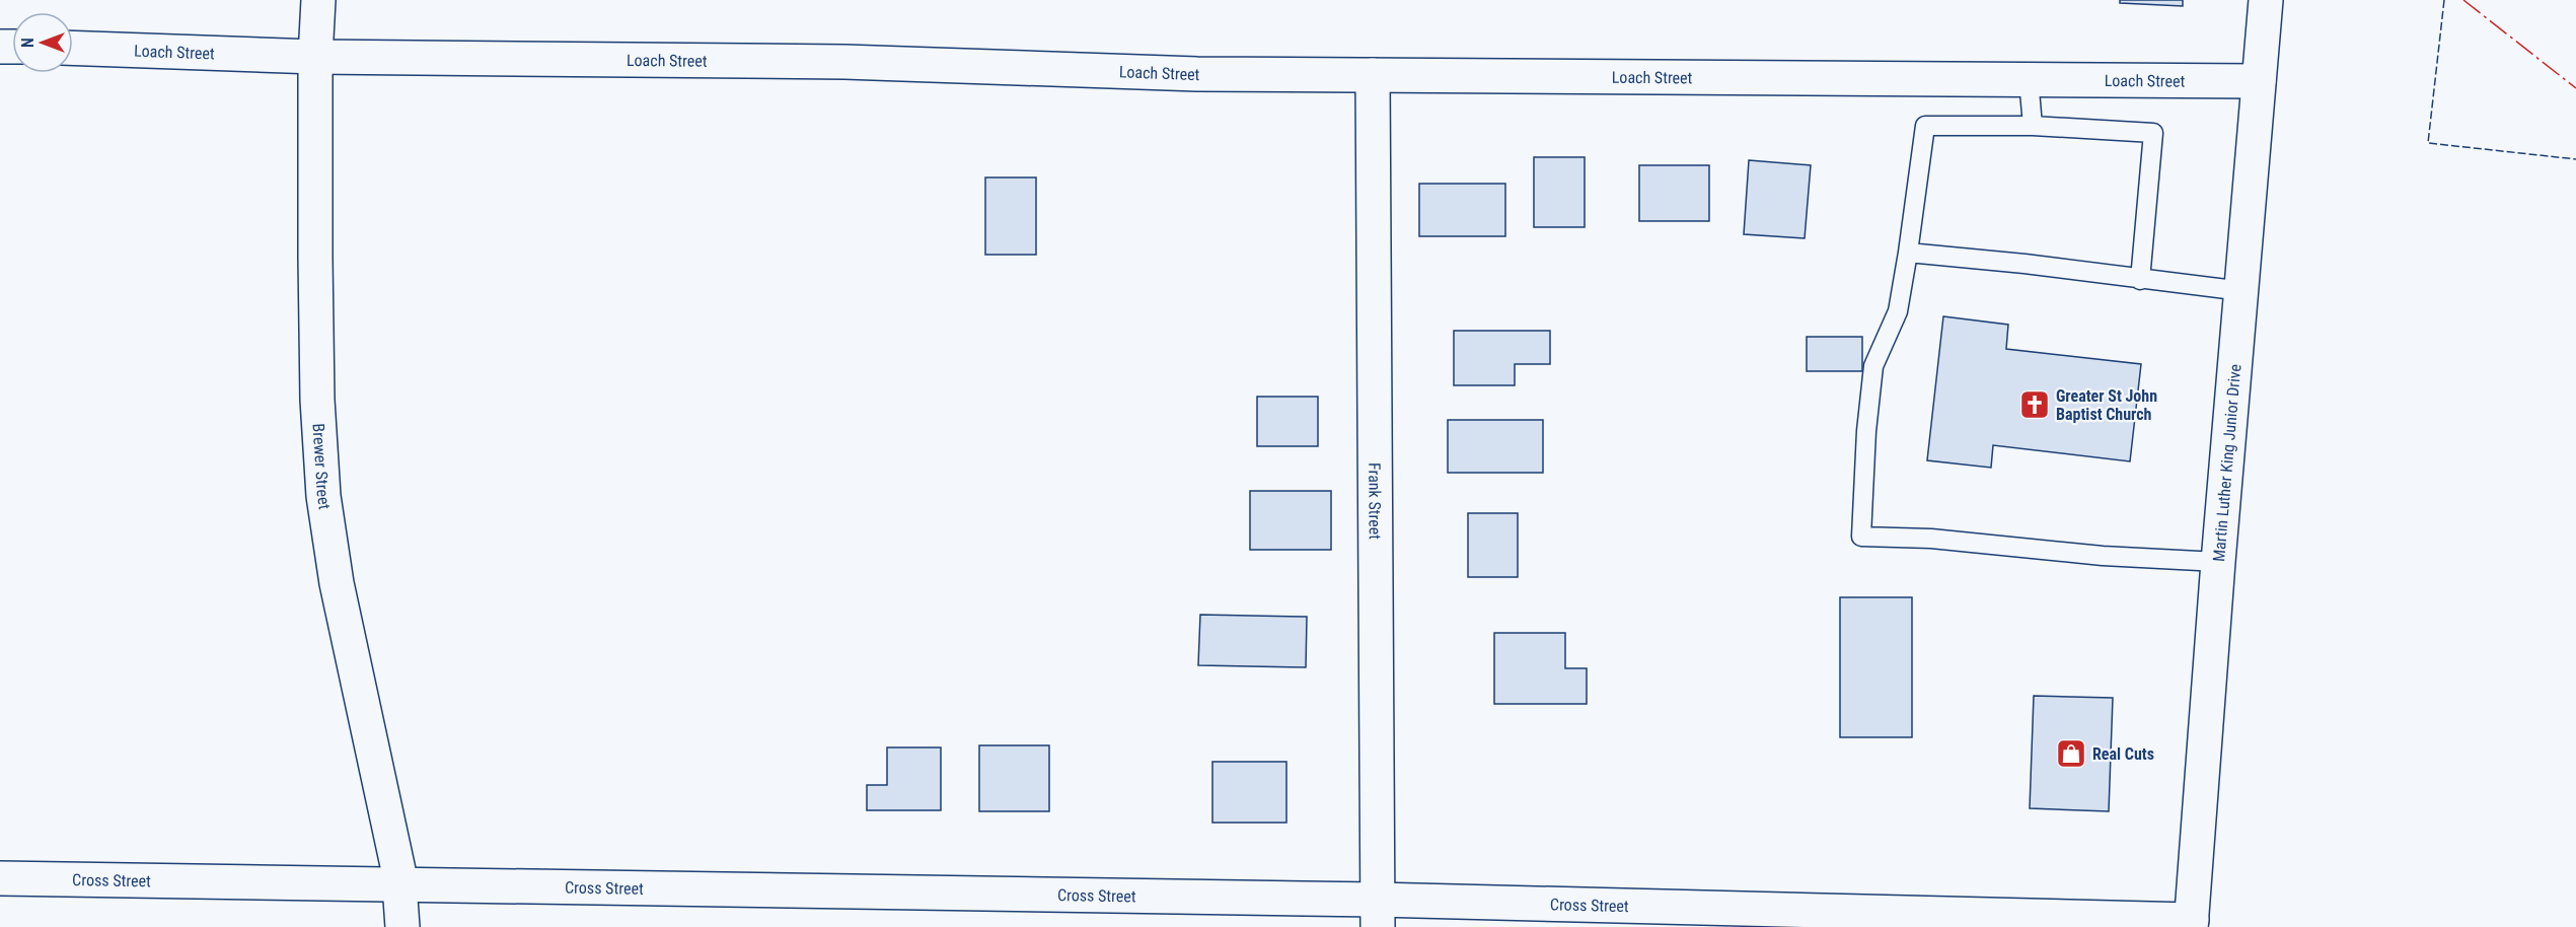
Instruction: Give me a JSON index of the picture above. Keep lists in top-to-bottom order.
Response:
{
  "streets": {
    "street": [
      "Loach Street",
      "Martin Luther King Junior Drive",
      "Brewer Street",
      "Frank Street",
      "Cross Street"
    ]
  },
  "crossings": [
    ["Loach Street", "Martin Luther King Junior Drive"],
    ["Loach Street", "Brewer Street"],
    ["Loach Street", "Frank Street"],
    ["Martin Luther King Junior Drive", "Cross Street"],
    ["Brewer Street", "Cross Street"],
    ["Frank Street", "Cross Street"]
  ],
  "places": {
    "church": ["Greater St John Baptist Church"],
    "shop": ["Real Cuts"]
  },
  "north": "left"
}
